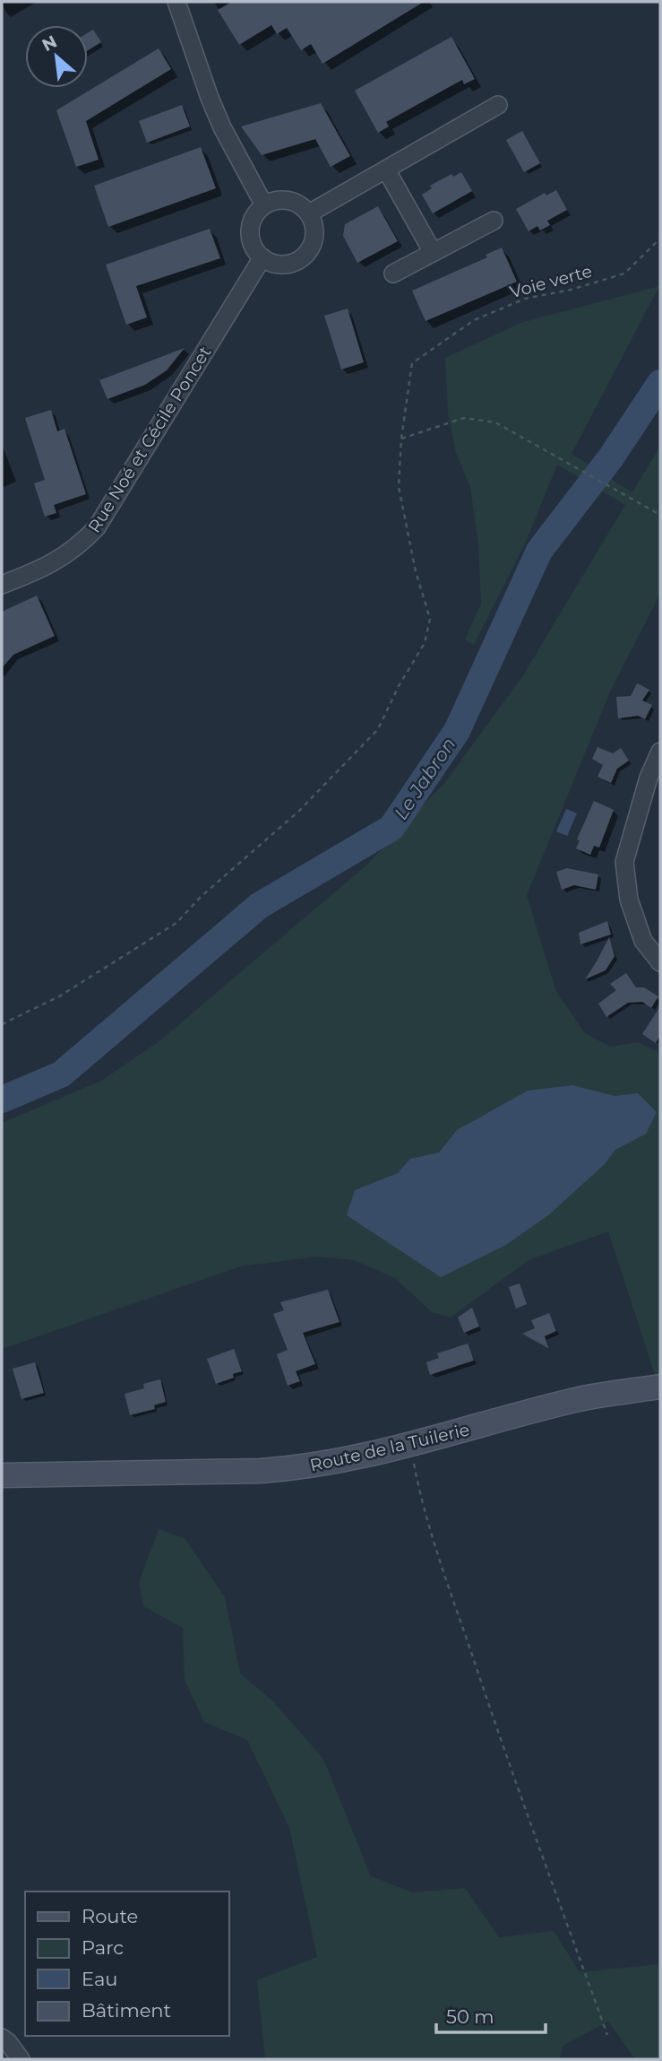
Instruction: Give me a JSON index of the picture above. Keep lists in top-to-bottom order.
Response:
{
  "streets": {
    "main road": ["Route de la Tuilerie"],
    "street": ["Rue Noé et Cécile Poncet"],
    "path": ["Voie verte"]
  },
  "water": ["Le Jabron"],
  "legend": [
    "Route",
    "Parc",
    "Eau",
    "Bâtiment"
  ],
  "scale_bar": "50 m",
  "north": "top left"
}
